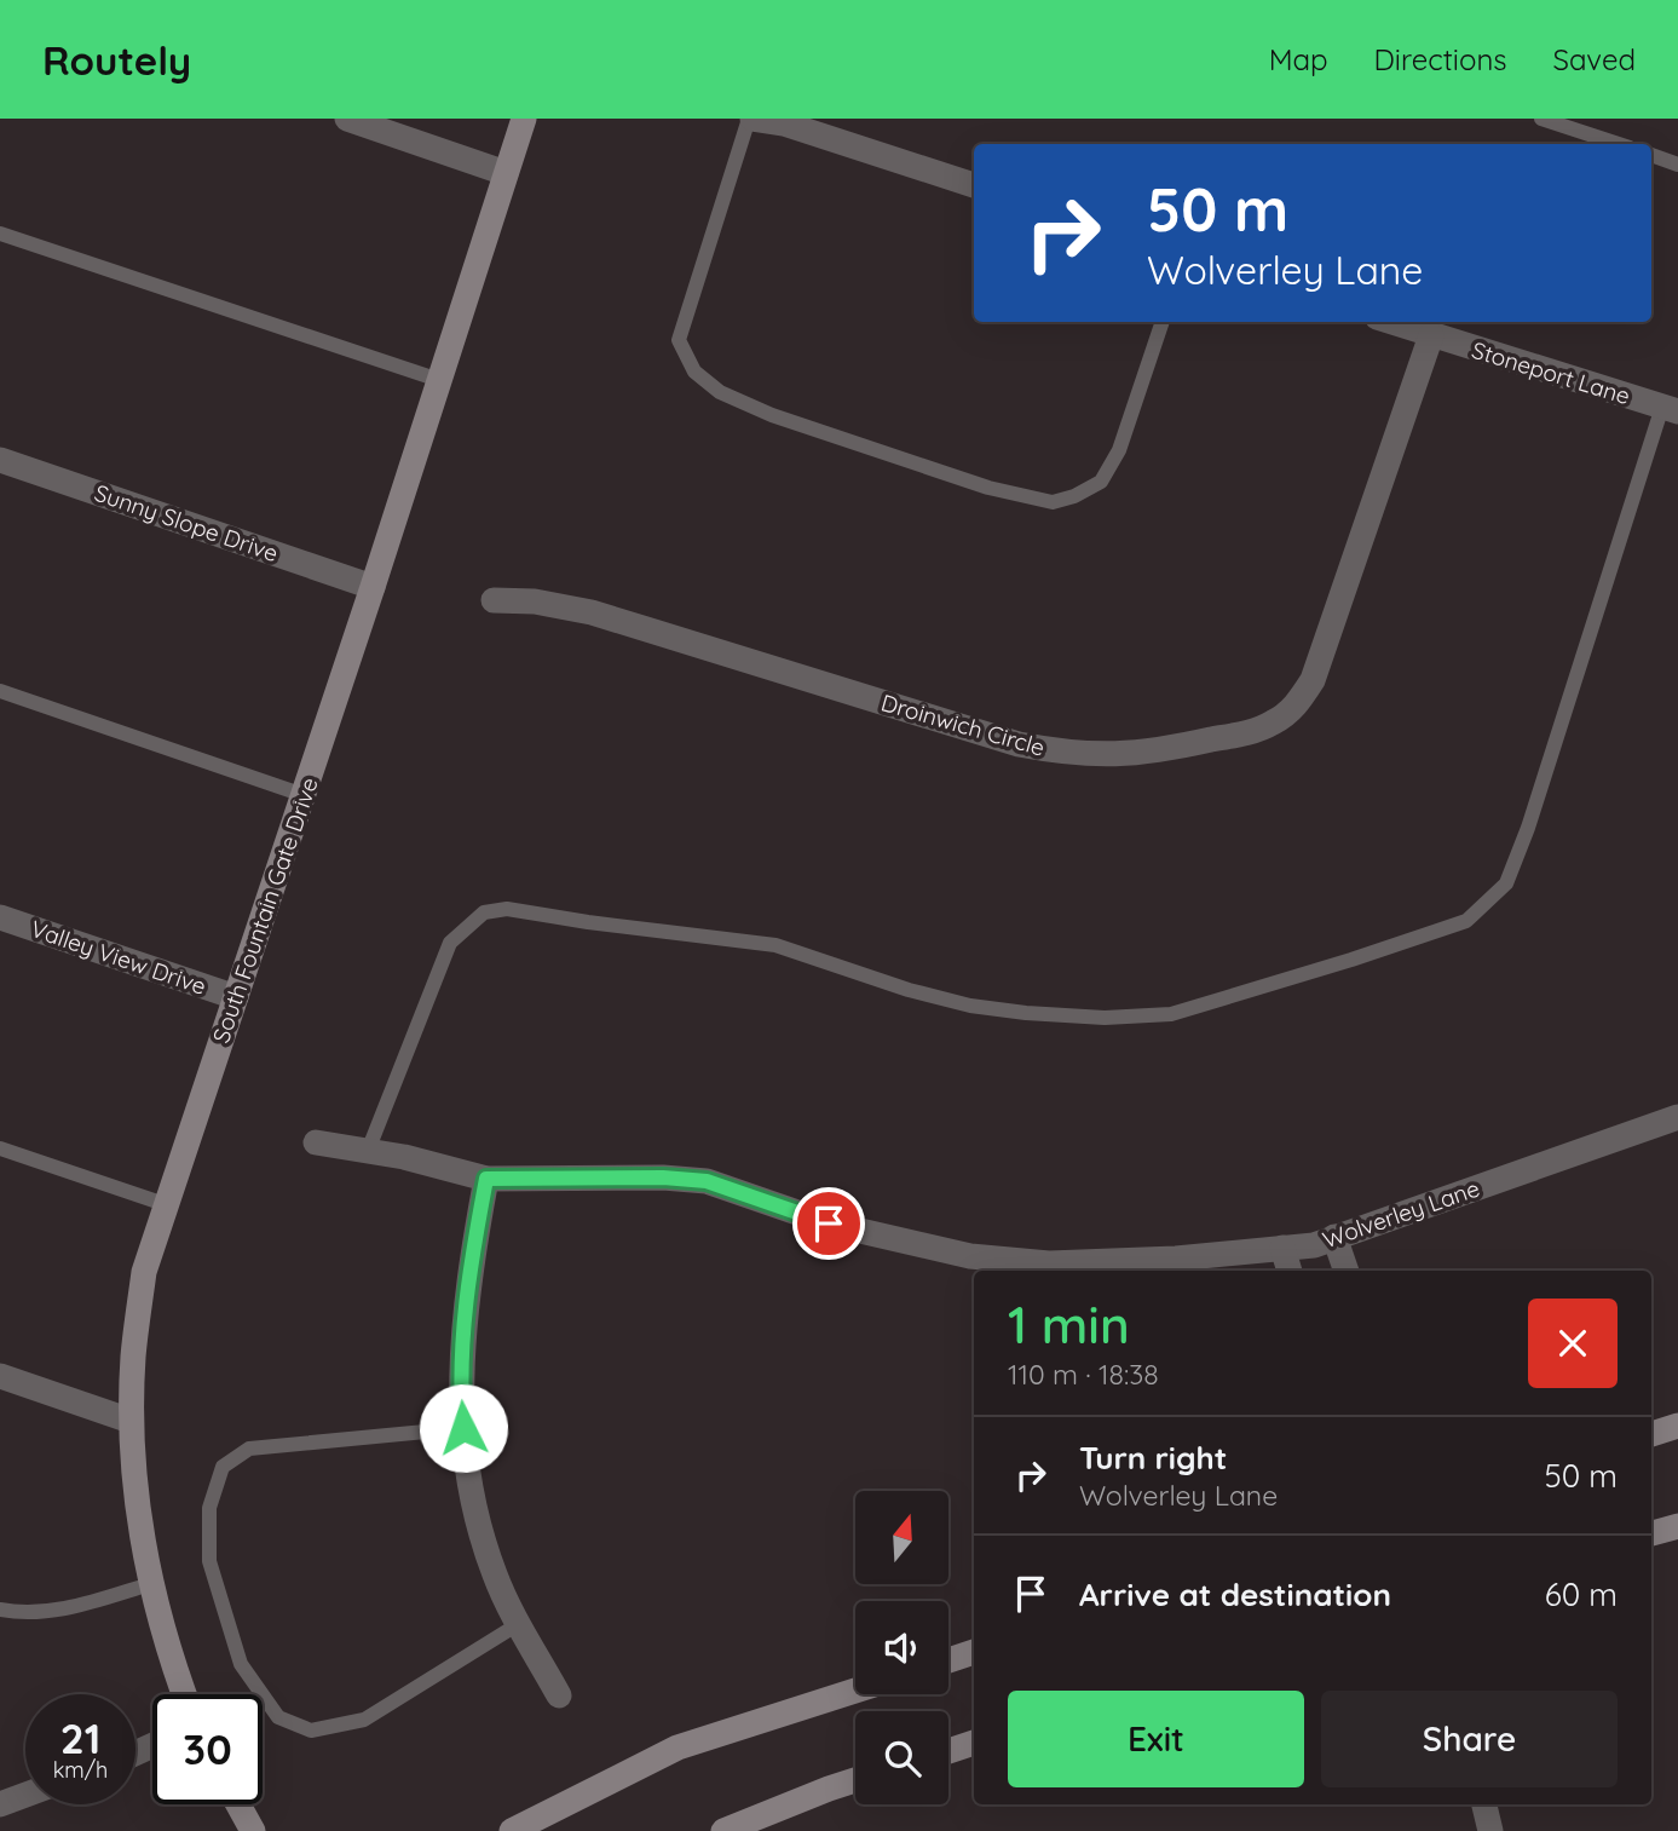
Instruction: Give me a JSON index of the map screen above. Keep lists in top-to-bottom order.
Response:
{
  "streets": {
    "street": [
      "Stoneport Lane",
      "Sunny Slope Drive",
      "Droinwich Circle",
      "South Fountain Gate Drive",
      "Valley View Drive",
      "Wolverley Lane"
    ]
  },
  "crossings": [
    ["Stoneport Lane", "Droinwich Circle"],
    ["Sunny Slope Drive", "South Fountain Gate Drive"],
    ["South Fountain Gate Drive", "Valley View Drive"]
  ],
  "north": "top",
  "page": {
    "header": "Routely",
    "nav": ["Map", "Directions", "Saved"],
    "turn": ["50 m", "Wolverley Lane"],
    "heading": ["1 min", "110 m · 18:38"],
    "list": [
      {
        "name": "Turn right",
        "note": "Wolverley Lane",
        "value": "50 m"
      },
      {
        "name": "Arrive at destination",
        "value": "60 m"
      }
    ],
    "buttons": ["Exit", "Share"],
    "speed": "21 km/h",
    "limit": "30"
  }
}
